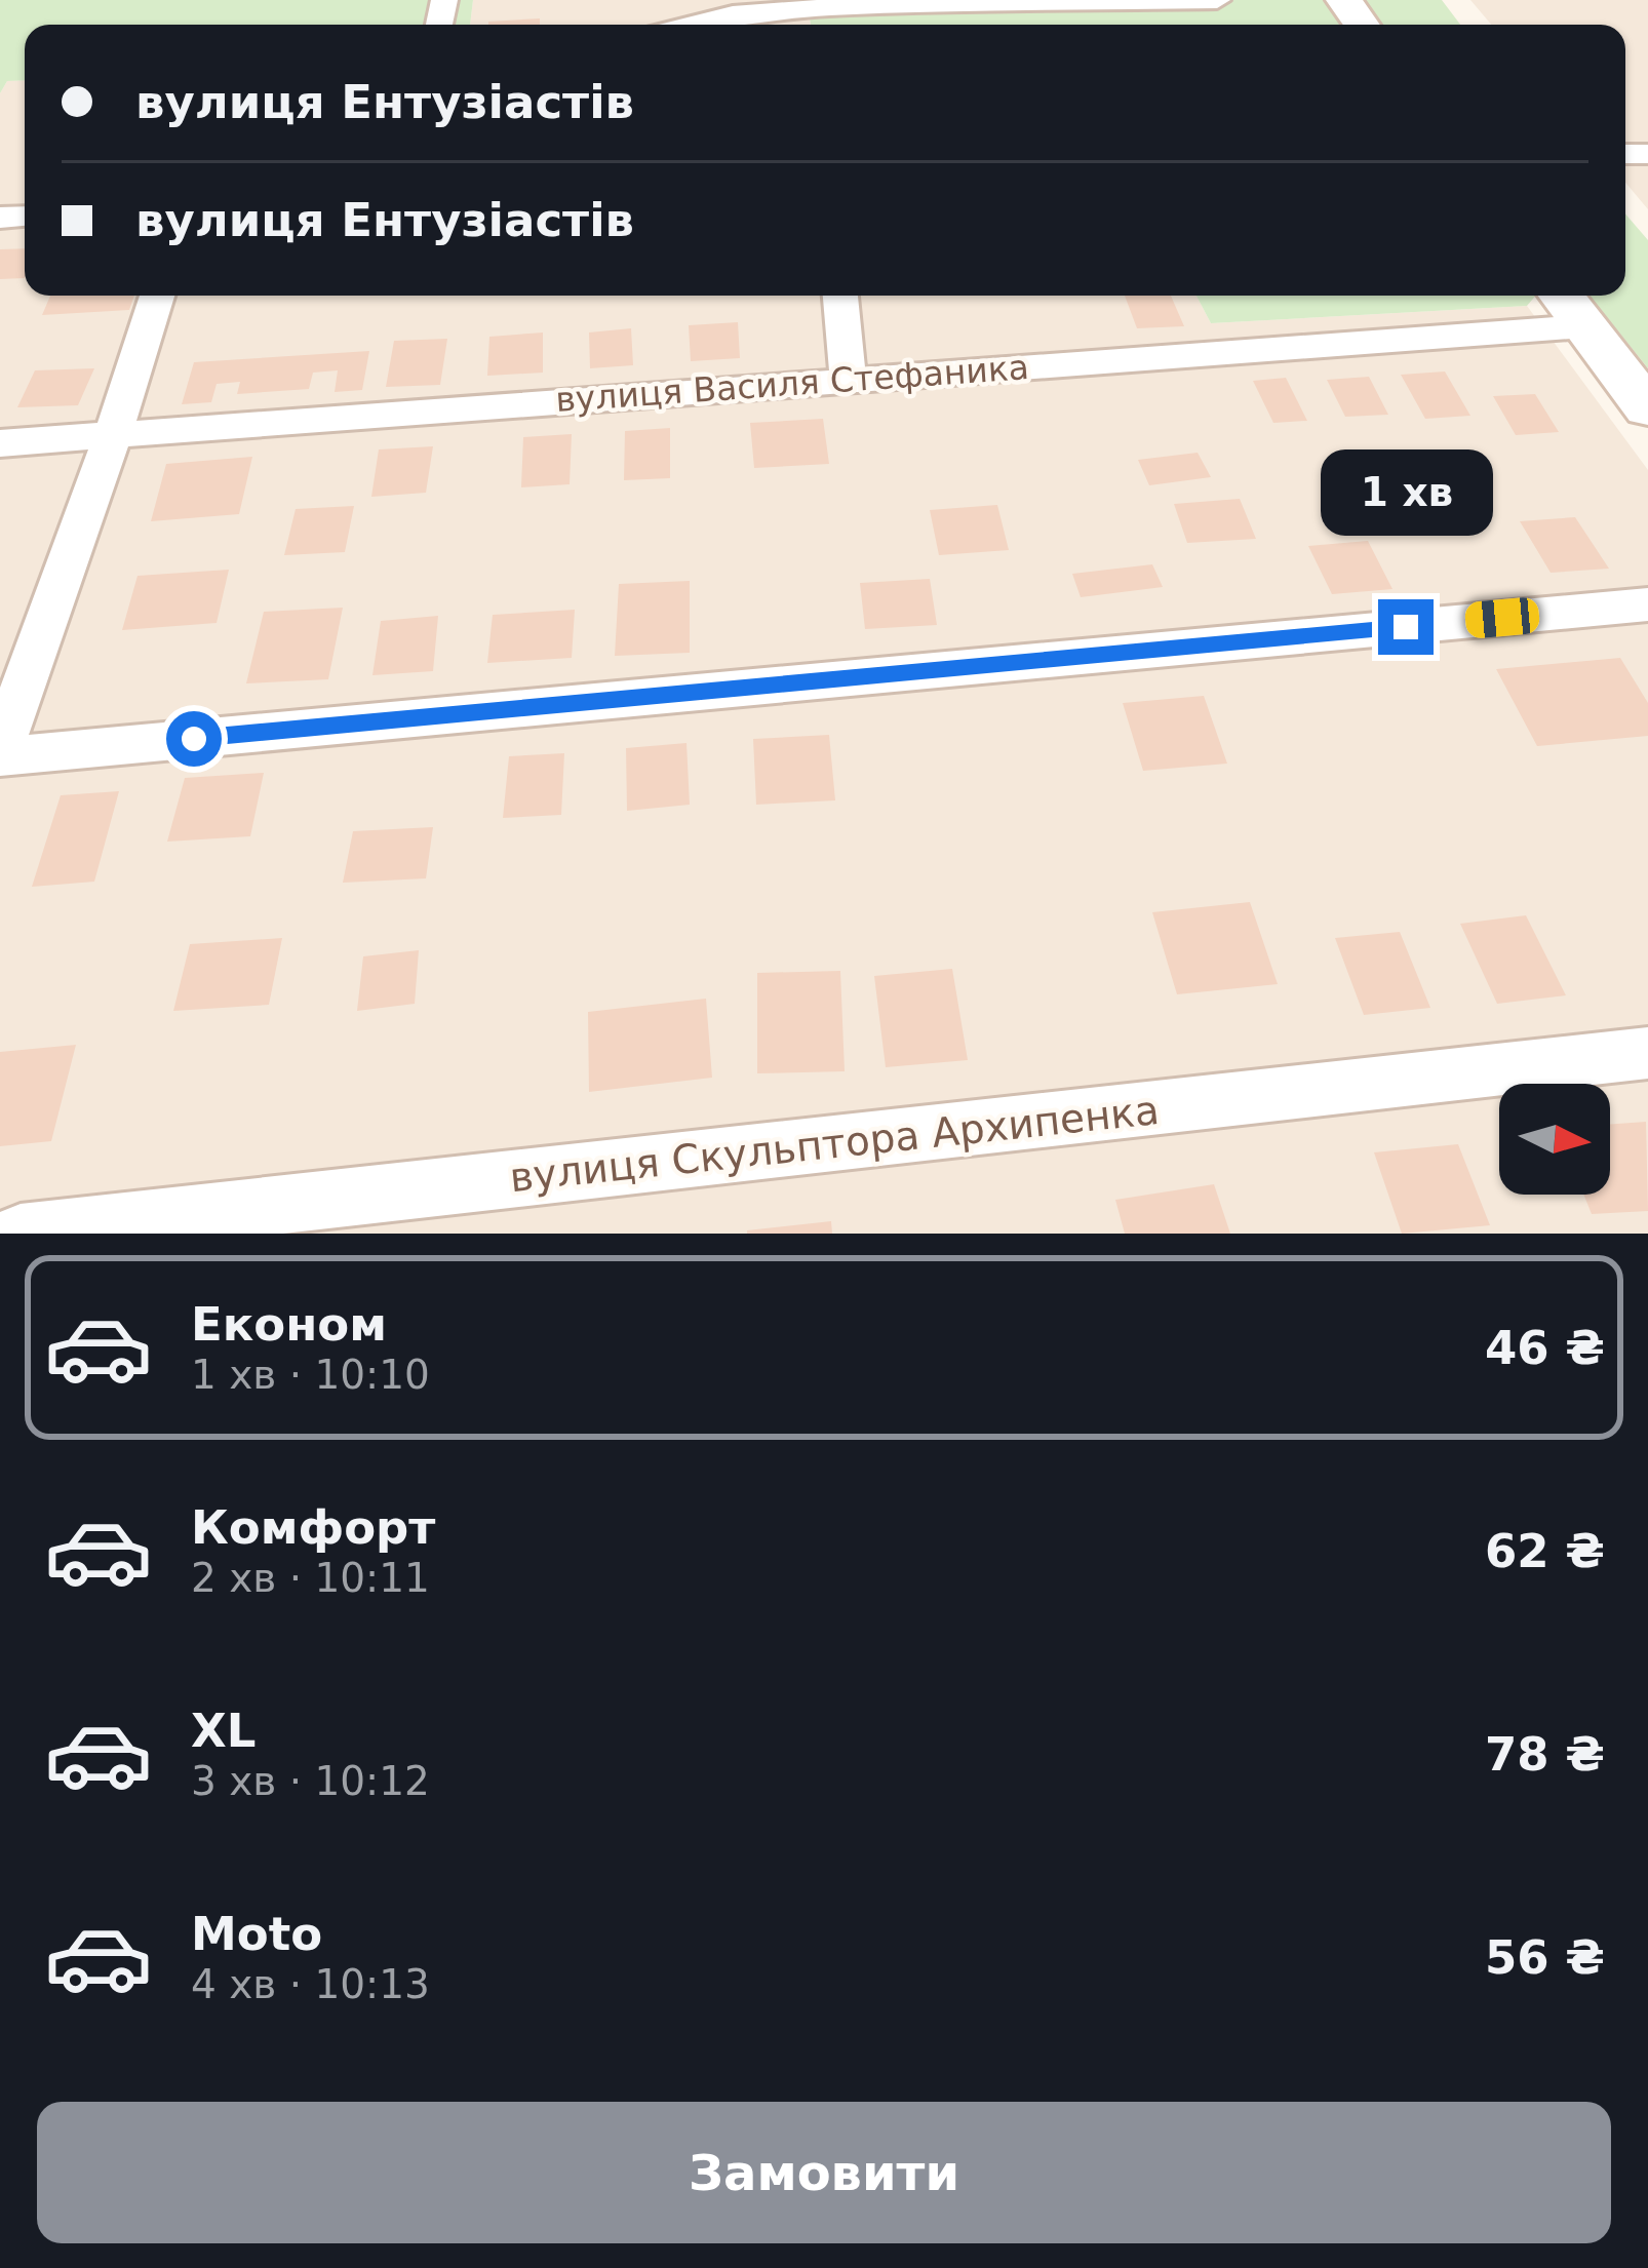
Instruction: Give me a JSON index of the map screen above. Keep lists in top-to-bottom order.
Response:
{
  "streets": {
    "street": ["вулиця Василя Стефаника", "вулиця Скульптора Архипенка"]
  },
  "north": "right",
  "page": {
    "banner": ["вулиця Ентузіастів", "вулиця Ентузіастів"],
    "bubble": "1 хв",
    "list": [
      {
        "name": "Економ",
        "note": "1 хв · 10:10",
        "value": "46 ₴"
      },
      {
        "name": "Комфорт",
        "note": "2 хв · 10:11",
        "value": "62 ₴"
      },
      {
        "name": "XL",
        "note": "3 хв · 10:12",
        "value": "78 ₴"
      },
      {
        "name": "Moto",
        "note": "4 хв · 10:13",
        "value": "56 ₴"
      }
    ],
    "buttons": "Замовити"
  }
}
